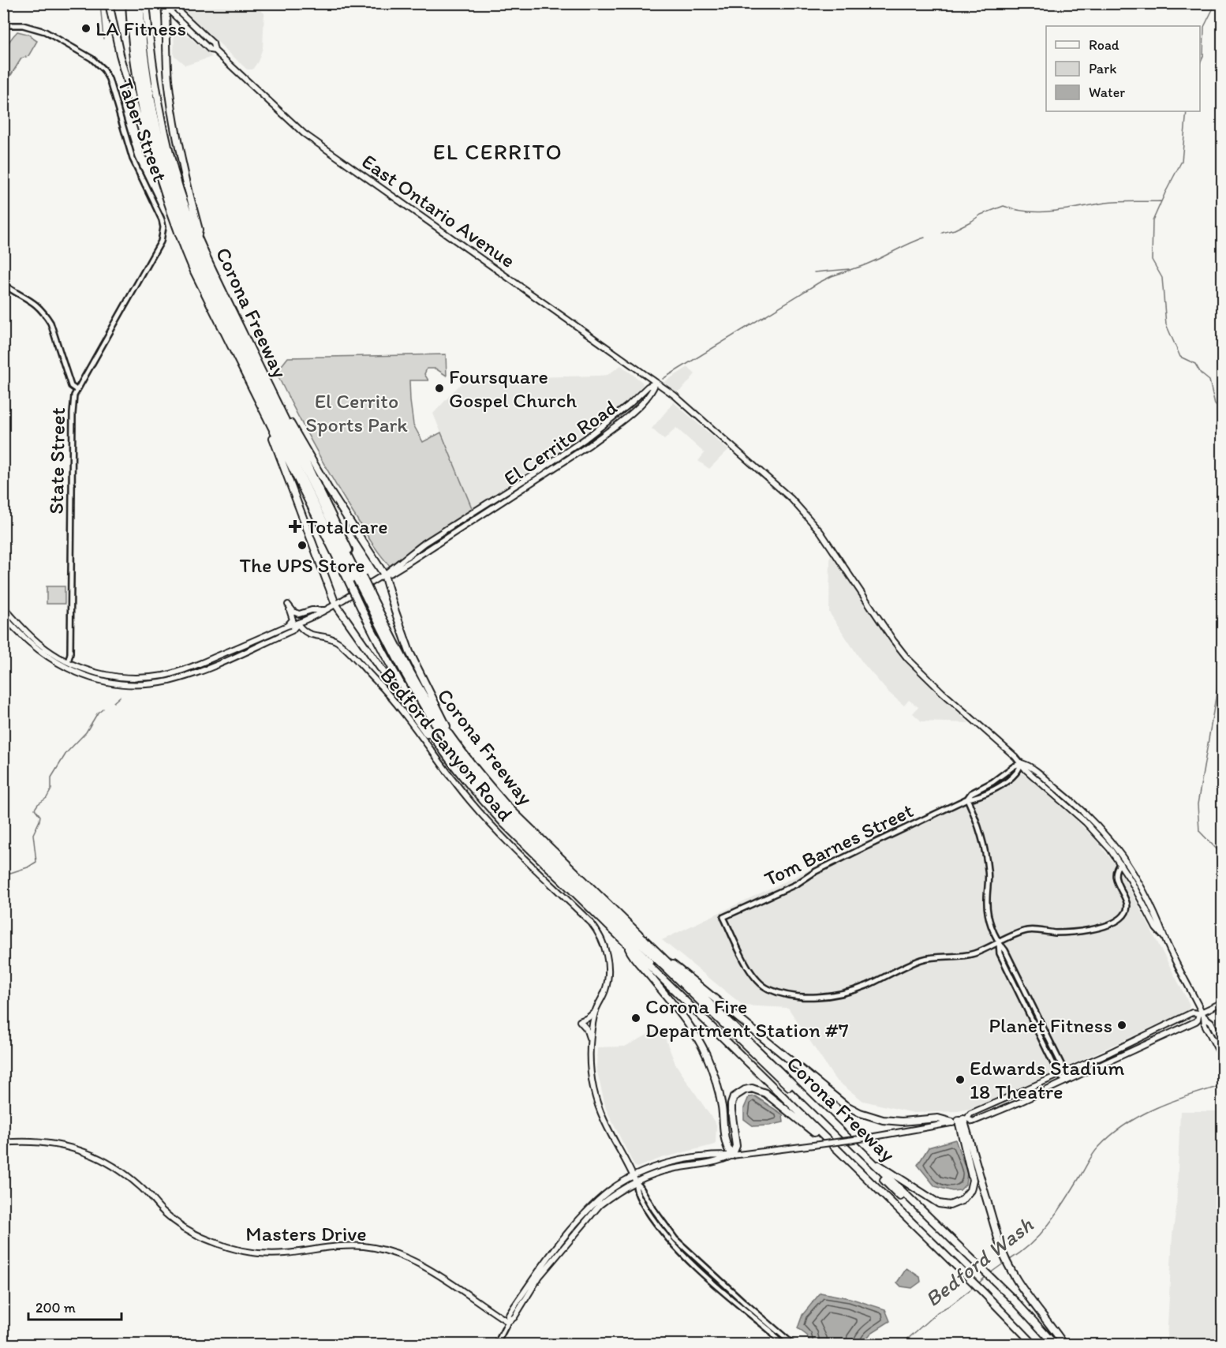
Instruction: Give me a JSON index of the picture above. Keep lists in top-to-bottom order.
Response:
{
  "streets": {
    "highway": ["Corona Freeway"],
    "main road": [
      "East Ontario Avenue",
      "El Cerrito Road",
      "Bedford Canyon Road",
      "Masters Drive"
    ],
    "street": ["Taber Street", "State Street", "Tom Barnes Street"]
  },
  "crossings": [
    ["Taber Street", "State Street"],
    ["East Ontario Avenue", "El Cerrito Road"],
    ["East Ontario Avenue", "Tom Barnes Street"],
    ["El Cerrito Road", "Bedford Canyon Road"]
  ],
  "districts": ["EL CERRITO"],
  "water": ["Bedford Wash"],
  "parks": ["El Cerrito Sports Park"],
  "places": {
    "other": [
      "LA Fitness",
      "Foursquare Gospel Church",
      "The UPS Store",
      "Corona Fire Department Station #7",
      "Planet Fitness",
      "Edwards Stadium 18 Theatre"
    ],
    "health": ["Totalcare"]
  },
  "legend": ["Road", "Park", "Water"],
  "scale_bar": "200 m"
}
